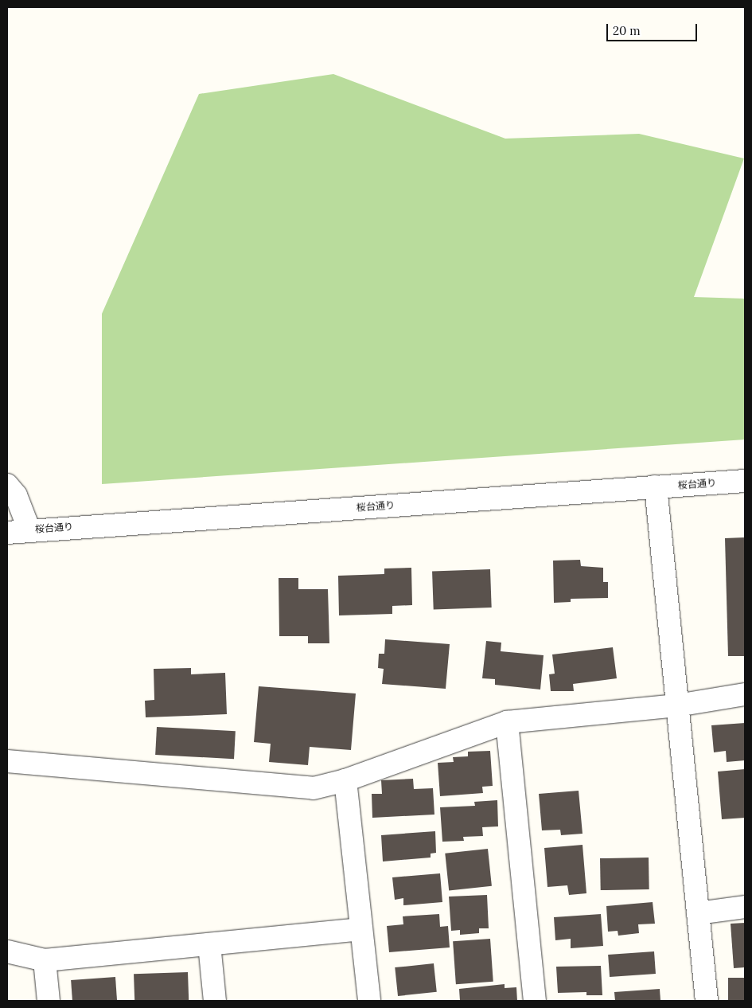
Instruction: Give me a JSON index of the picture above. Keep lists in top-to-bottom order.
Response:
{
  "streets": {
    "street": ["桜台通り"]
  },
  "scale_bar": "20 m"
}
